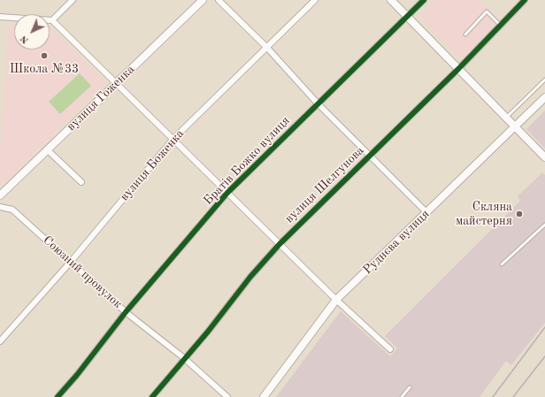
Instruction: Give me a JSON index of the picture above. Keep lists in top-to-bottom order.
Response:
{
  "streets": {
    "street": [
      "вулиця Гоженка",
      "Братів Божко вулиця",
      "вулиця Боженка",
      "вулиця Шелгунова",
      "Руднєва вулиця",
      "Союзний провулок"
    ]
  },
  "crossings": [
    ["Братів Божко вулиця", "Союзний провулок"],
    ["вулиця Боженка", "Союзний провулок"],
    ["вулиця Шелгунова", "Союзний провулок"]
  ],
  "places": ["Школа №33", "Скляна майстерня"],
  "north": "bottom left"
}
